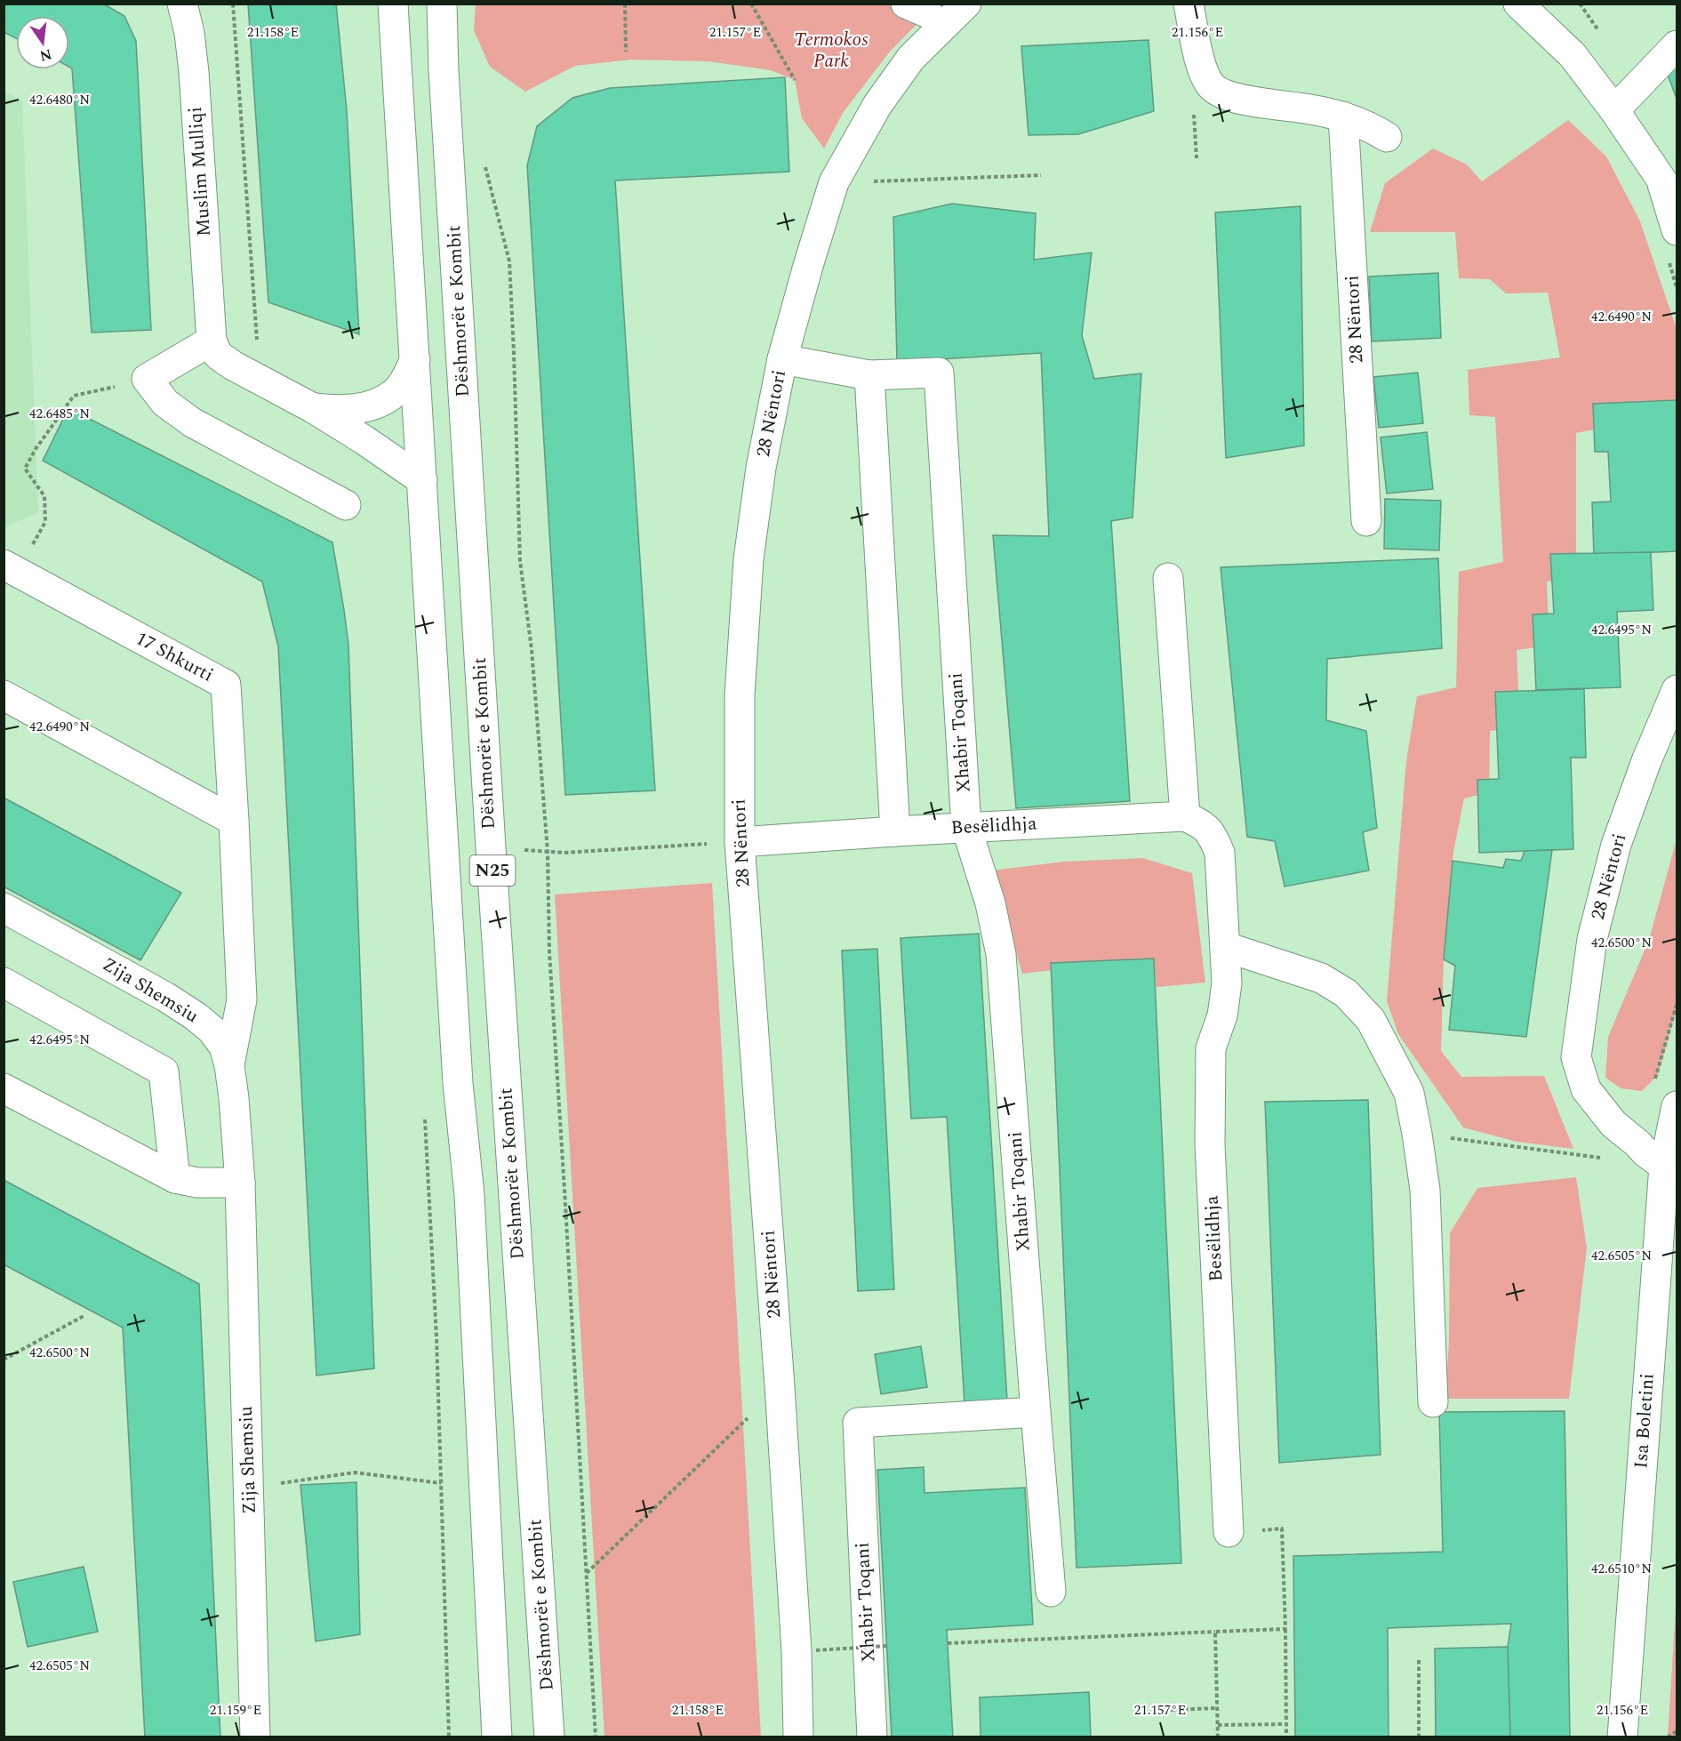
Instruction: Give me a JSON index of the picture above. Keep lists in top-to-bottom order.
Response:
{
  "streets": {
    "street": [
      "Muslim Mulliqi",
      "Dëshmorët e Kombit",
      "28 Nëntori",
      "17 Shkurti",
      "Xhabir Toqani",
      "Besëlidhja",
      "N25",
      "Zija Shemsiu",
      "Isa Boletini"
    ]
  },
  "crossings": [
    ["28 Nëntori", "Xhabir Toqani"],
    ["28 Nëntori", "Besëlidhja"],
    ["28 Nëntori", "Isa Boletini"],
    ["17 Shkurti", "Zija Shemsiu"],
    ["Xhabir Toqani", "Besëlidhja"]
  ],
  "parks": ["Termokos Park"],
  "north": "bottom",
  "coordinates": [
    "21.158°E",
    "21.157°E",
    "21.156°E",
    "42.6480°N",
    "42.6490°N",
    "42.6485°N",
    "42.6495°N",
    "42.6500°N",
    "42.6505°N",
    "42.6510°N",
    "21.159°E"
  ]
}
